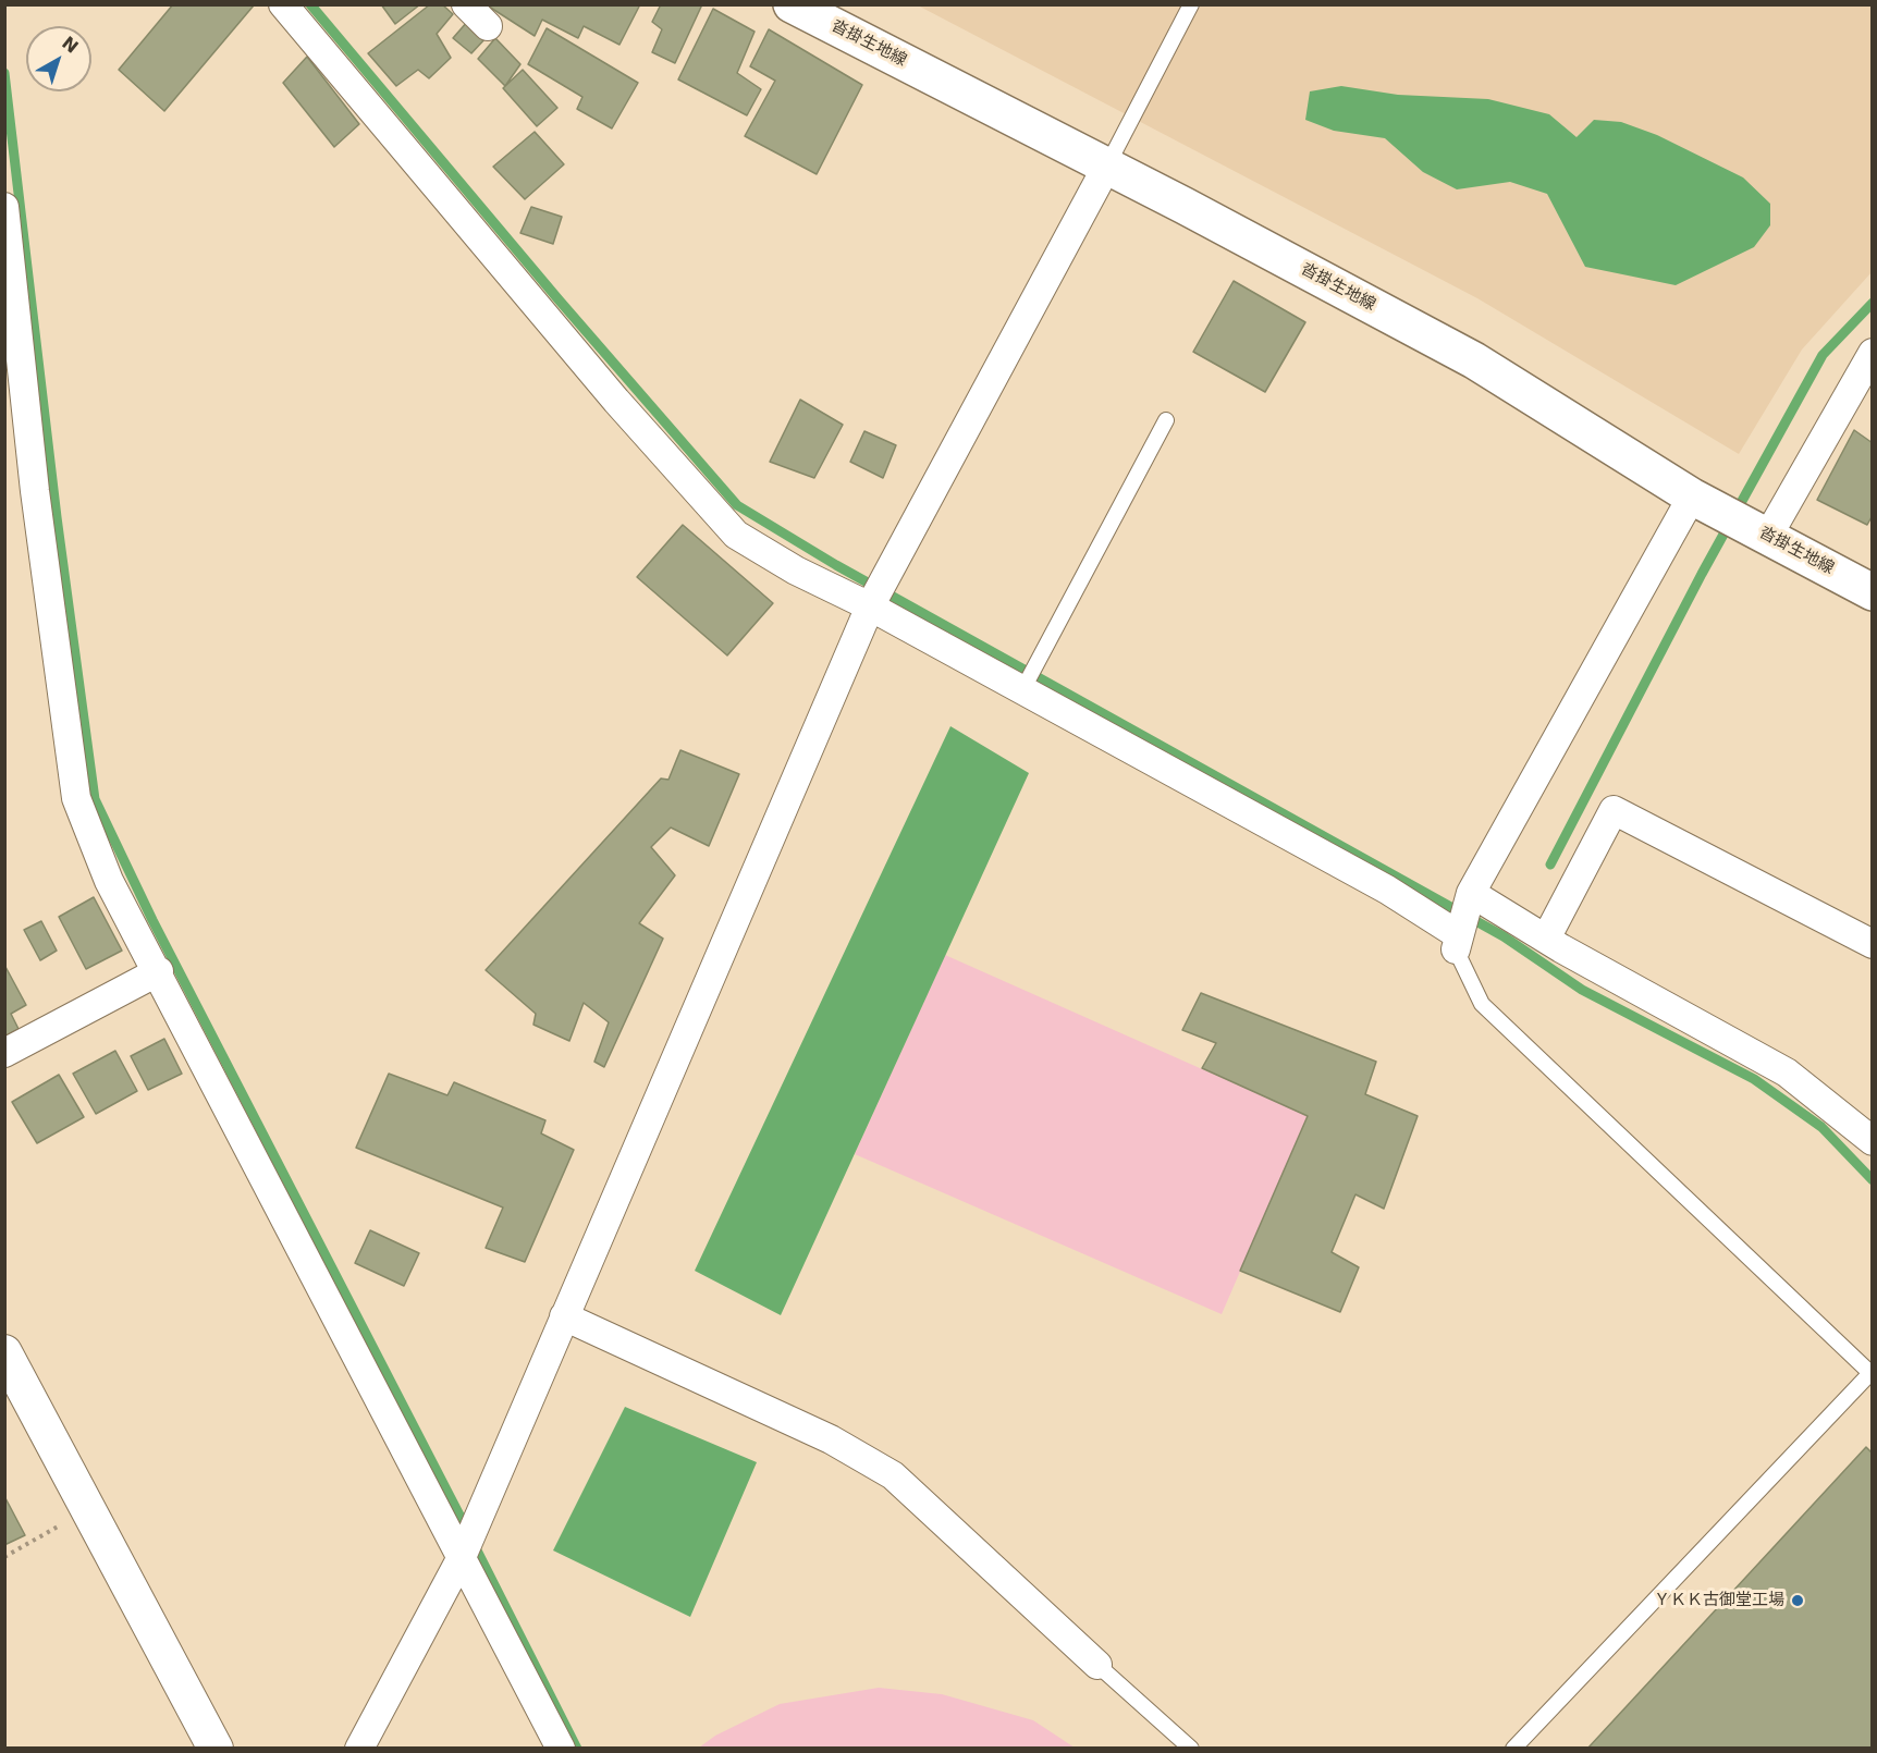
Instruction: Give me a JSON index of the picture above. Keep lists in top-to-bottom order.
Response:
{
  "streets": {
    "main road": ["沓掛生地線"]
  },
  "places": ["ＹＫＫ古御堂工場"],
  "north": "top right"
}
